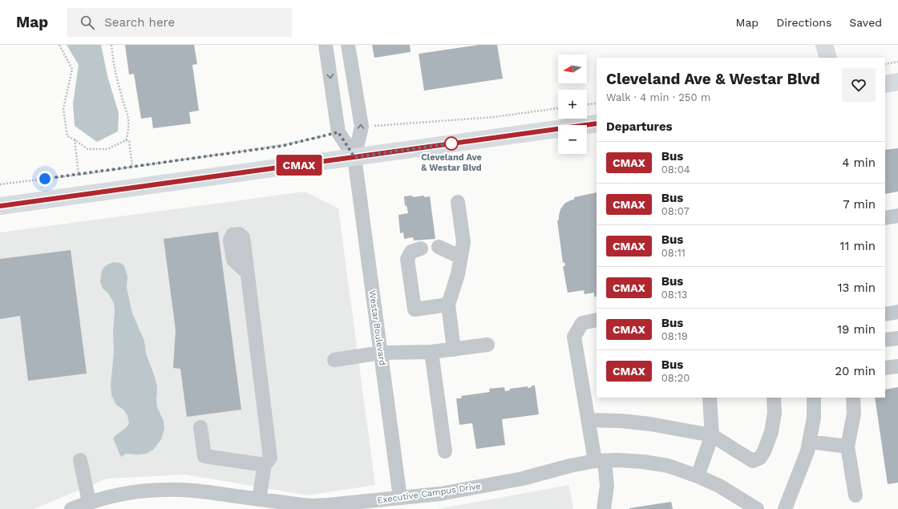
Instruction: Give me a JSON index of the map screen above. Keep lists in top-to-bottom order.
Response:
{
  "streets": {
    "street": ["Westar Boulevard", "Executive Campus Drive"]
  },
  "crossings": [
    ["Westar Boulevard", "Executive Campus Drive"]
  ],
  "places": ["Cleveland Ave & Westar Blvd"],
  "lines": ["bus line CMAX"],
  "north": "left",
  "page": {
    "header": "Map",
    "search": "Search here",
    "nav": ["Map", "Directions", "Saved"],
    "on_map": "CMAX",
    "map_buttons": ["+", "−"],
    "heading": [
      ["Cleveland Ave & Westar Blvd", "Walk · 4 min · 250 m"],
      "Departures"
    ],
    "list": [
      {
        "mark": "CMAX",
        "name": "Bus",
        "note": "08:04",
        "value": "4 min"
      },
      {
        "mark": "CMAX",
        "name": "Bus",
        "note": "08:07",
        "value": "7 min"
      },
      {
        "mark": "CMAX",
        "name": "Bus",
        "note": "08:11",
        "value": "11 min"
      },
      {
        "mark": "CMAX",
        "name": "Bus",
        "note": "08:13",
        "value": "13 min"
      },
      {
        "mark": "CMAX",
        "name": "Bus",
        "note": "08:19",
        "value": "19 min"
      },
      {
        "mark": "CMAX",
        "name": "Bus",
        "note": "08:20",
        "value": "20 min"
      }
    ]
  }
}
